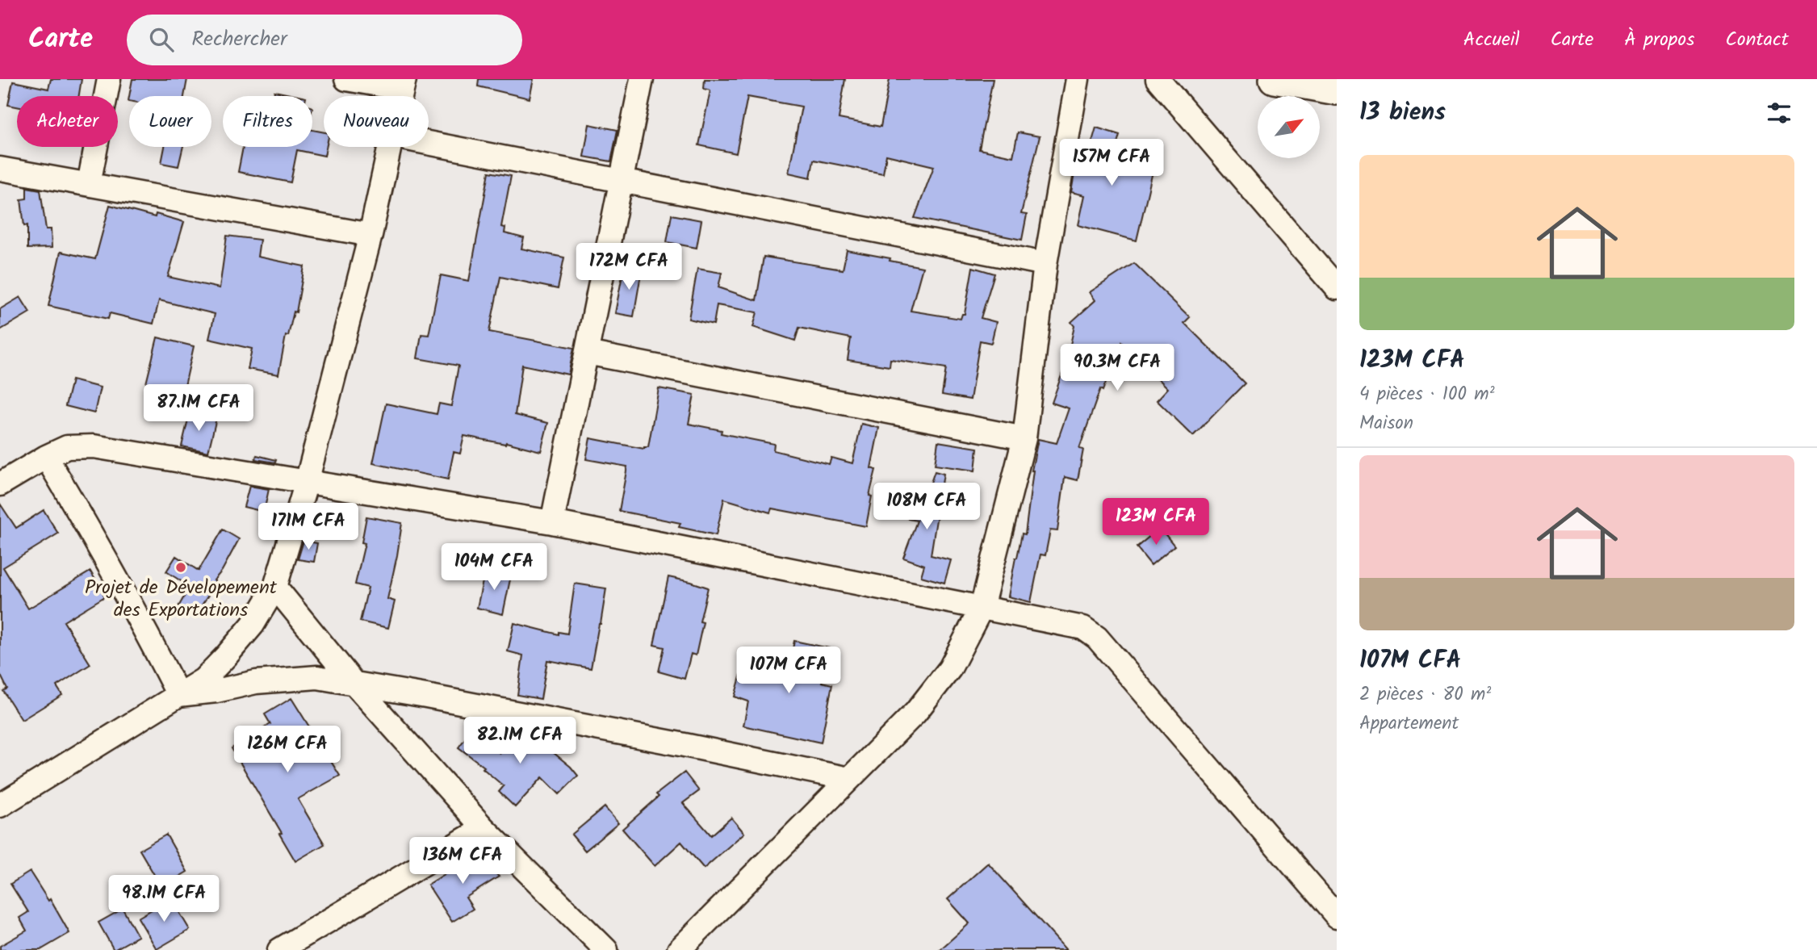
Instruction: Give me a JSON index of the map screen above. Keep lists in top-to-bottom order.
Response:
{
  "places": ["Projet de Dévelopement des Exportations"],
  "north": "top right",
  "page": {
    "header": "Carte",
    "search": "Rechercher",
    "nav": [
      "Accueil",
      "Carte",
      "À propos",
      "Contact"
    ],
    "heading": "13 biens",
    "chip": [
      "Acheter",
      "Louer",
      "Filtres",
      "Nouveau"
    ],
    "price": [
      "157M CFA",
      "172M CFA",
      "90.3M CFA",
      "87.1M CFA",
      "108M CFA",
      "123M CFA",
      "171M CFA",
      "104M CFA",
      "107M CFA",
      "82.1M CFA",
      "126M CFA",
      "136M CFA",
      "98.1M CFA"
    ],
    "list": [
      {
        "name": "123M CFA",
        "note": "4 pièces · 100 m² · Maison"
      },
      {
        "name": "107M CFA",
        "note": "2 pièces · 80 m² · Appartement"
      }
    ]
  }
}
